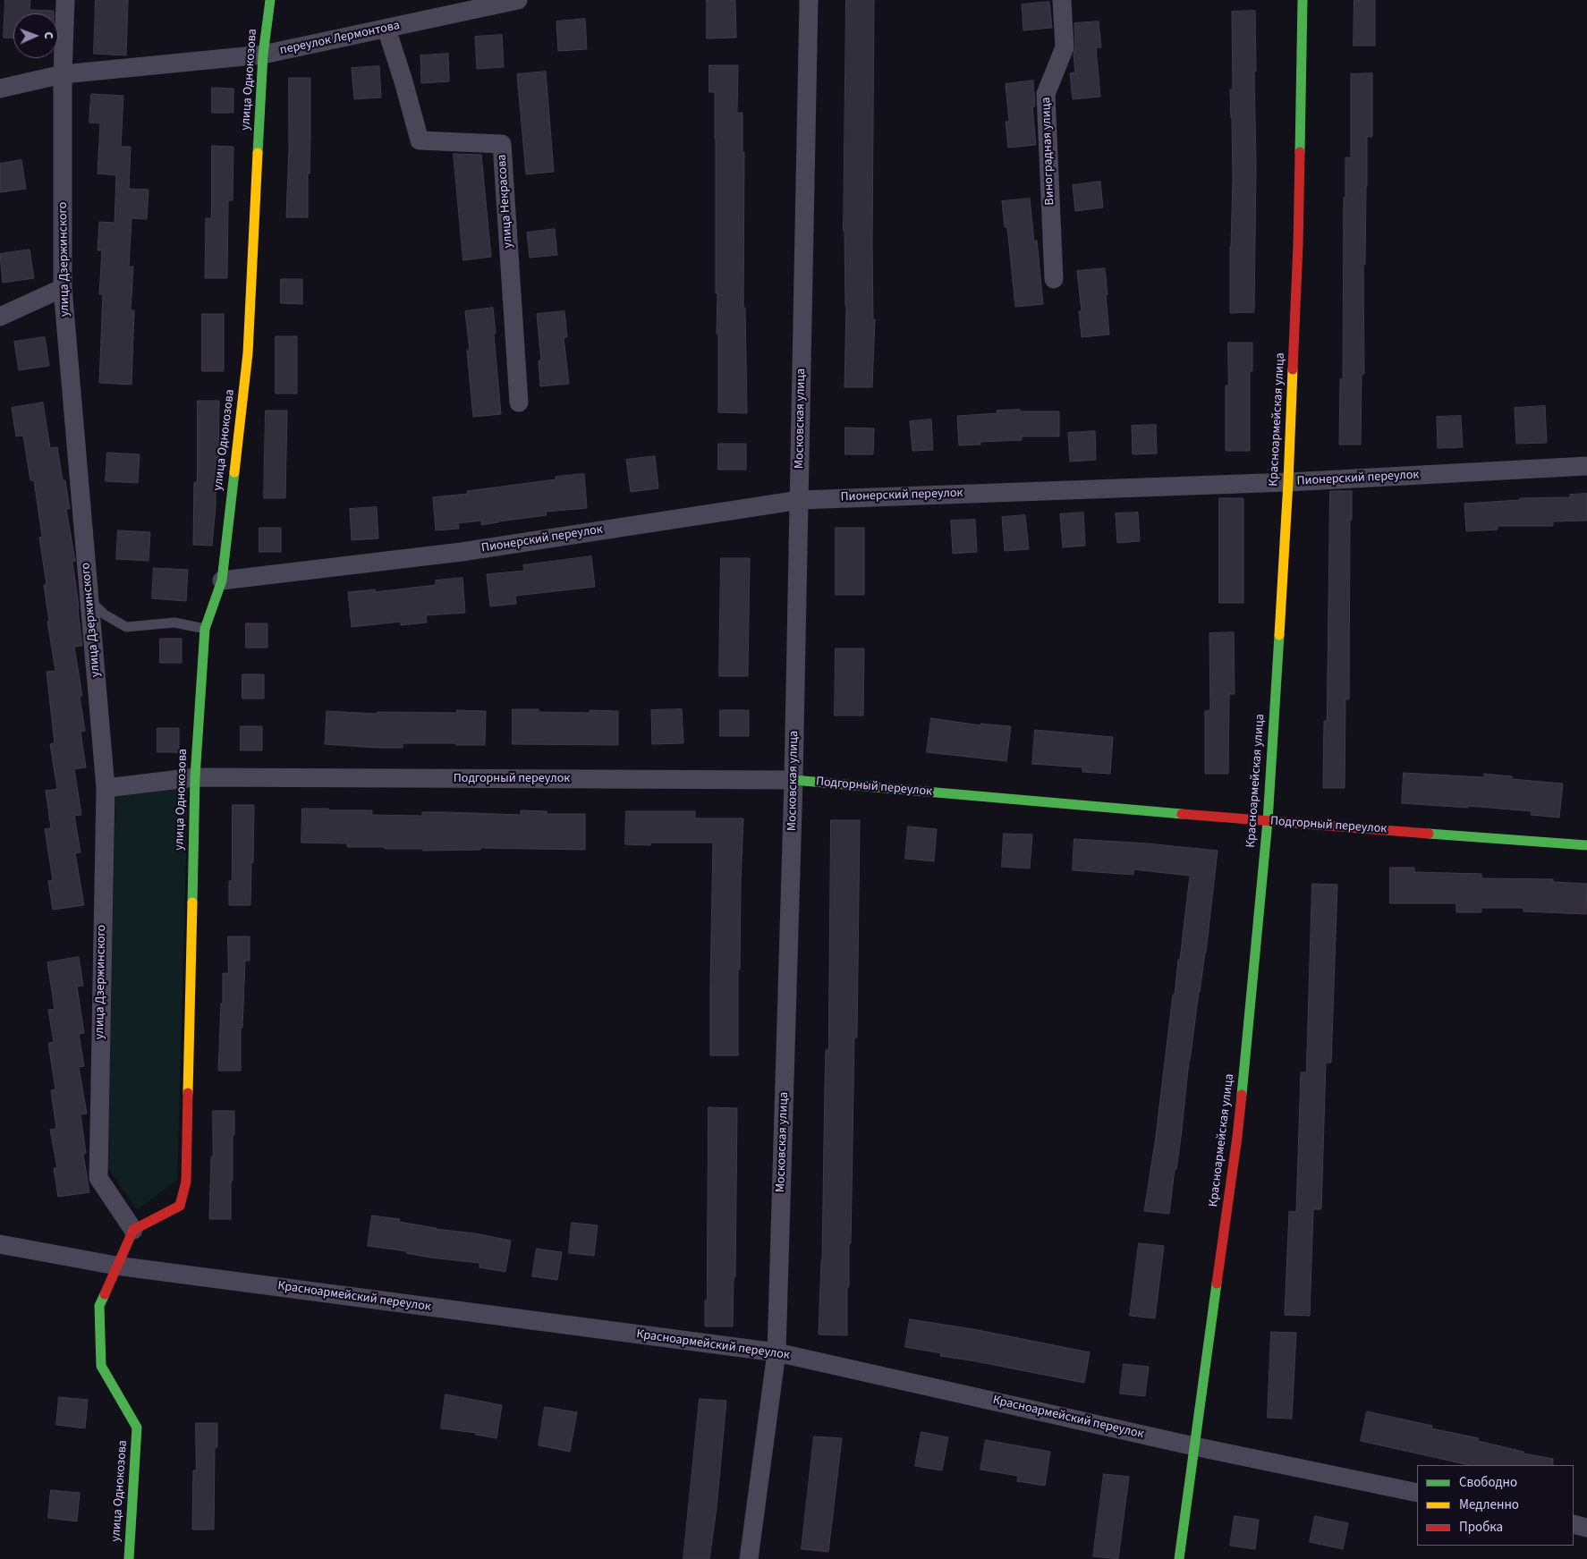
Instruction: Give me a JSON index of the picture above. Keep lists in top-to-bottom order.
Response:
{
  "streets": {
    "street": [
      "переулок Лермонтова",
      "улица Однокозова",
      "Виноградная улица",
      "улица Некрасова",
      "улица Дзержинского",
      "Московская улица",
      "Красноармейская улица",
      "Пионерский переулок",
      "Подгорный переулок",
      "Красноармейский переулок"
    ]
  },
  "crossings": [
    ["переулок Лермонтова", "улица Однокозова"],
    ["переулок Лермонтова", "улица Некрасова"],
    ["переулок Лермонтова", "улица Дзержинского"],
    ["улица Однокозова", "улица Дзержинского"],
    ["улица Однокозова", "Пионерский переулок"],
    ["улица Однокозова", "Подгорный переулок"],
    ["улица Однокозова", "Красноармейский переулок"],
    ["улица Дзержинского", "Подгорный переулок"],
    ["Московская улица", "Пионерский переулок"],
    ["Московская улица", "Подгорный переулок"],
    ["Московская улица", "Красноармейский переулок"],
    ["Красноармейская улица", "Пионерский переулок"],
    ["Красноармейская улица", "Подгорный переулок"],
    ["Красноармейская улица", "Красноармейский переулок"]
  ],
  "legend": ["Свободно", "Медленно", "Пробка"],
  "north": "right"
}
